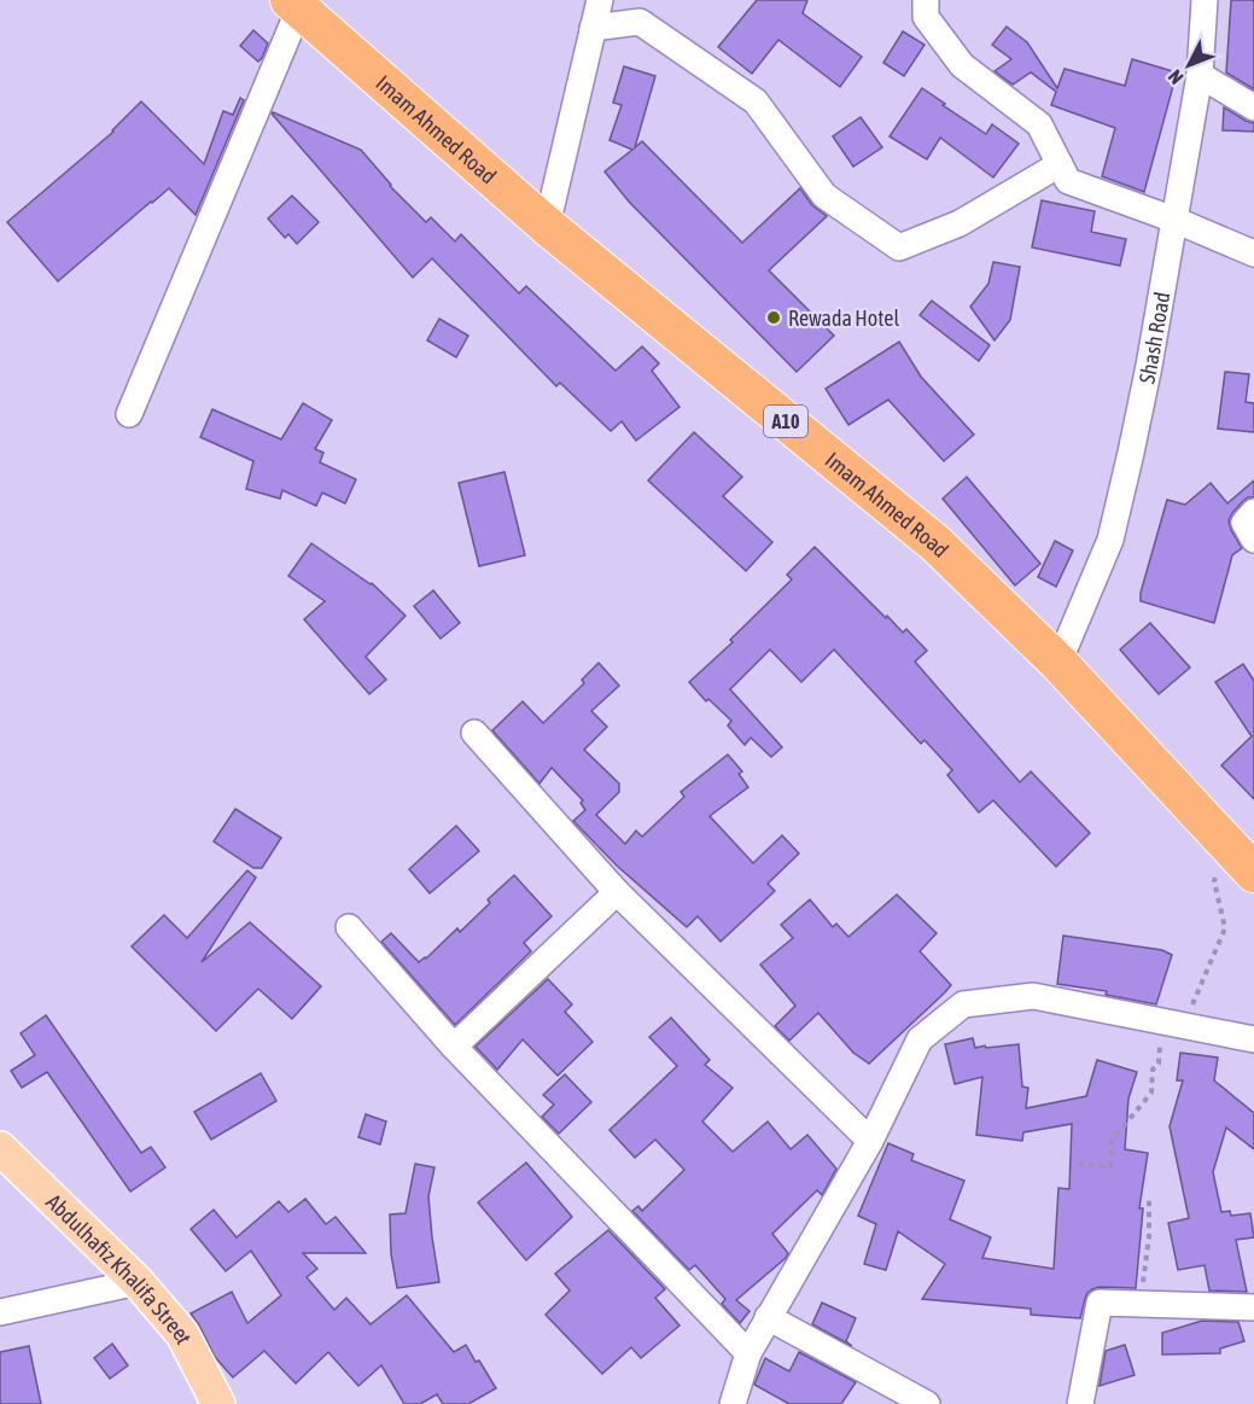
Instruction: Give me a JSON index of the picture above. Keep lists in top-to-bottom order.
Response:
{
  "streets": {
    "highway": ["Imam Ahmed Road", "A10"],
    "main road": ["Abdulhafiz Khalifa Street"],
    "street": ["Shash Road"]
  },
  "crossings": [
    ["Imam Ahmed Road", "Shash Road"]
  ],
  "places": ["Rewada Hotel"],
  "north": "bottom left"
}
